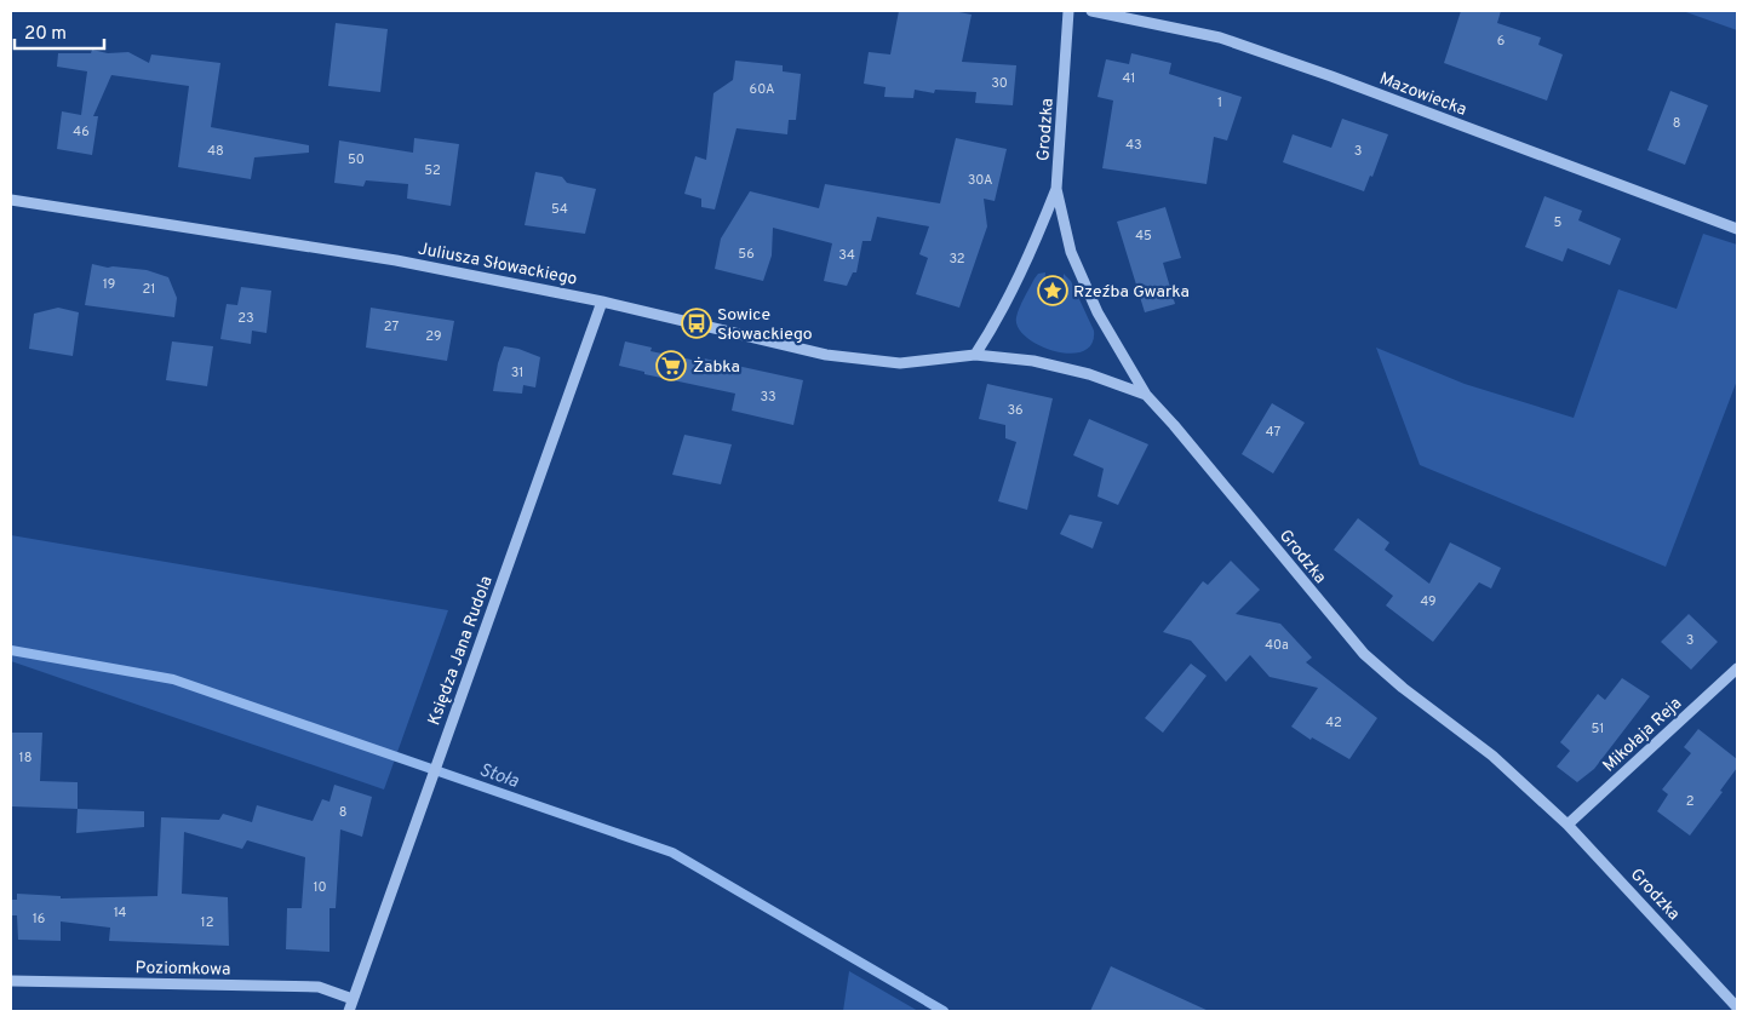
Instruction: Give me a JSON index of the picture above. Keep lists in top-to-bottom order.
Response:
{
  "streets": {
    "street": [
      "Mazowiecka",
      "Grodzka",
      "Juliusza Słowackiego",
      "Księdza Jana Rudola",
      "Mikołaja Reja",
      "Poziomkowa"
    ]
  },
  "crossings": [
    ["Grodzka", "Juliusza Słowackiego"],
    ["Grodzka", "Mikołaja Reja"],
    ["Juliusza Słowackiego", "Księdza Jana Rudola"],
    ["Księdza Jana Rudola", "Poziomkowa"]
  ],
  "water": ["Stoła"],
  "places": {
    "place": ["Rzeźba Gwarka"],
    "bus stop": ["Sowice Słowackiego"],
    "supermarket": ["Żabka"]
  },
  "house_numbers": [
    "6",
    "41",
    "30",
    "60A",
    "1",
    "8",
    "46",
    "43",
    "48",
    "3",
    "50",
    "52",
    "30A",
    "54",
    "5",
    "45",
    "56",
    "34",
    "32",
    "19",
    "21",
    "23",
    "27",
    "29",
    "31",
    "33",
    "36",
    "47",
    "49",
    "3",
    "40a",
    "42",
    "51",
    "18",
    "2",
    "8",
    "10",
    "14",
    "16",
    "12"
  ],
  "scale_bar": "20 m"
}
